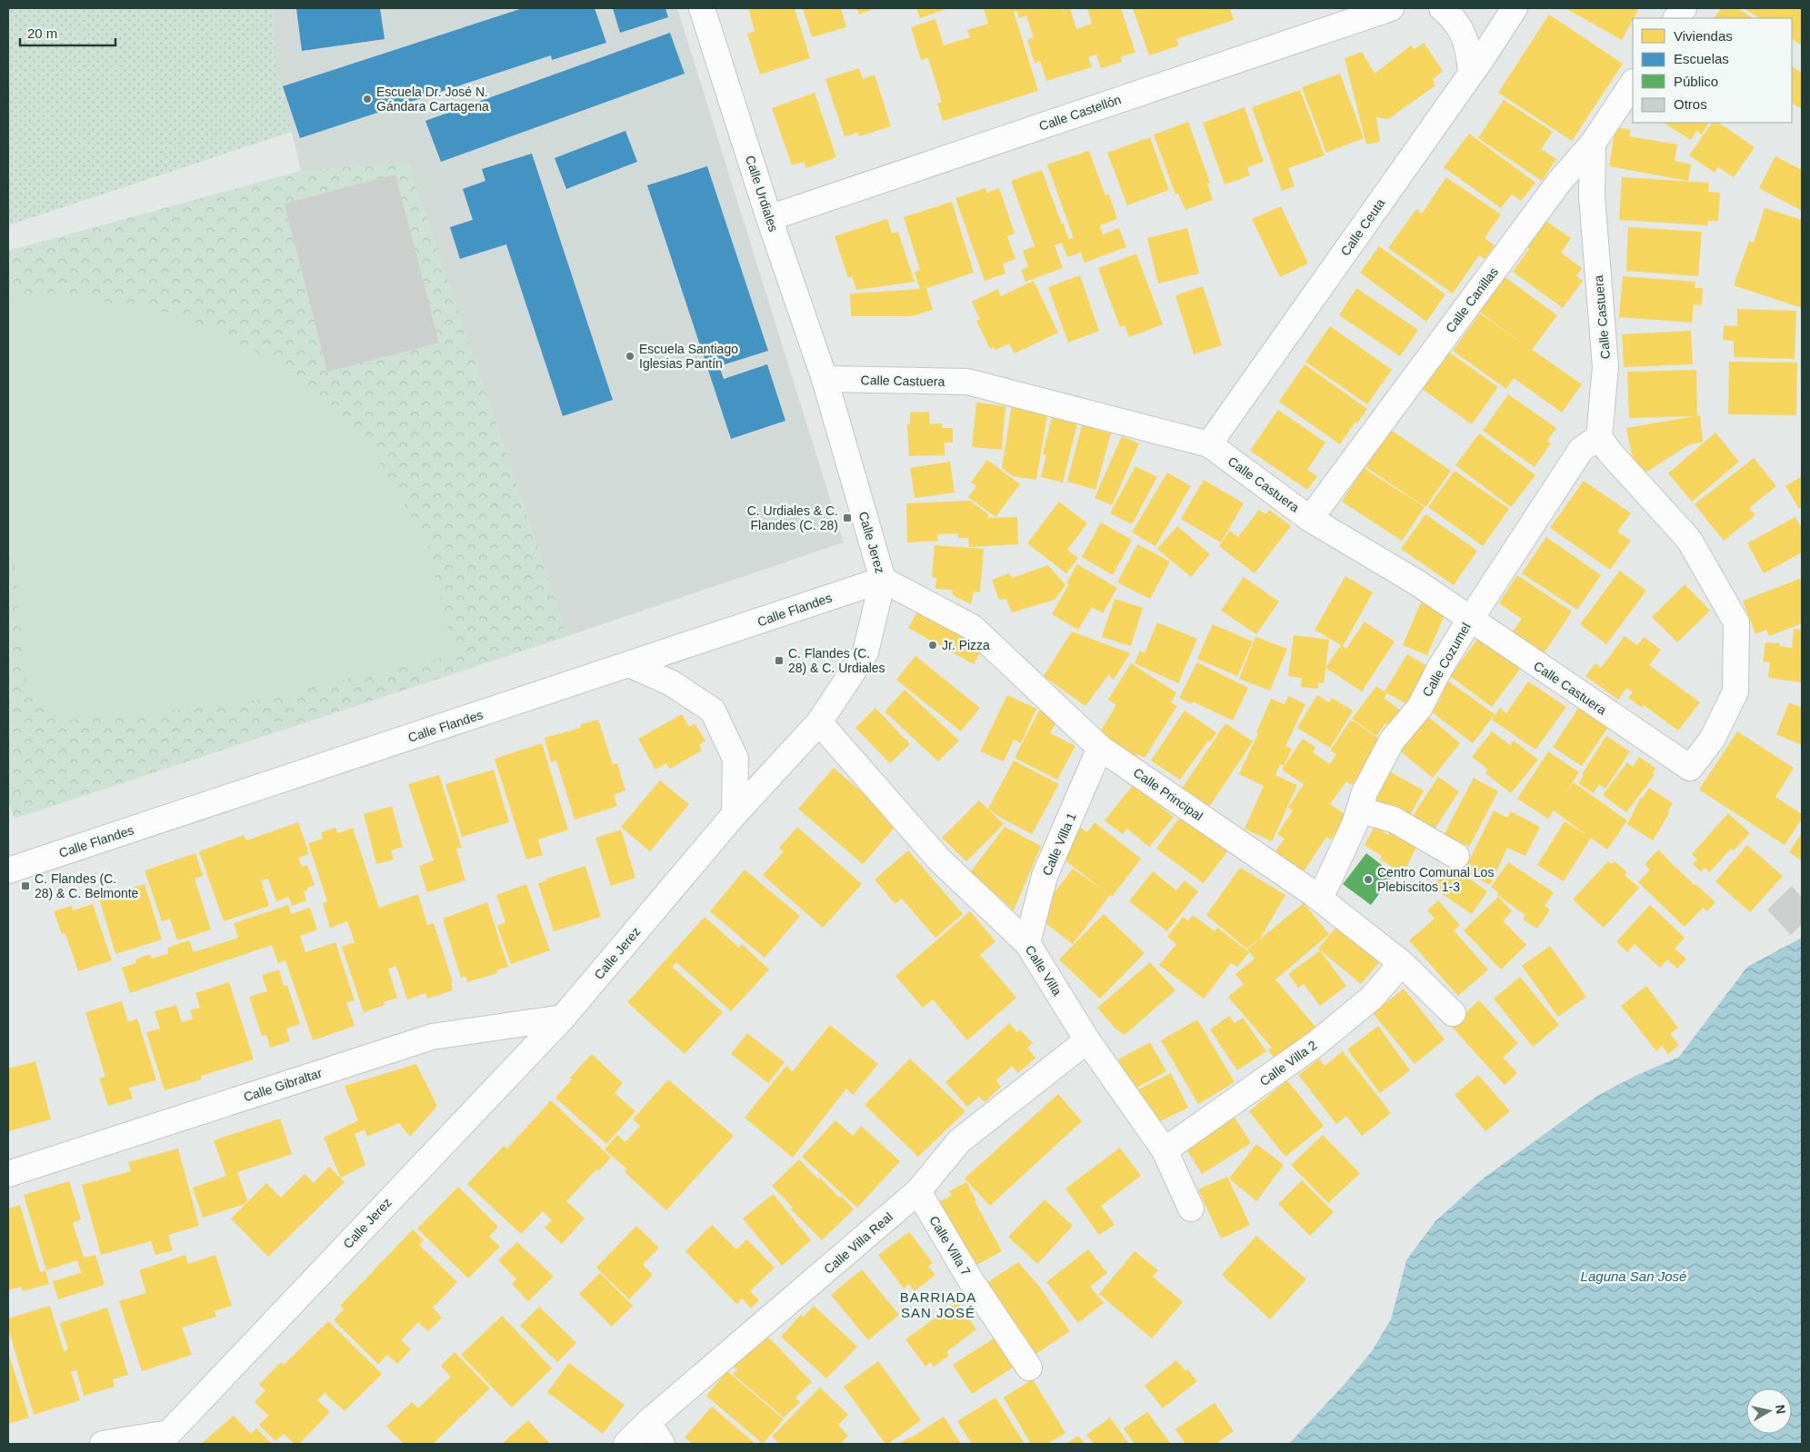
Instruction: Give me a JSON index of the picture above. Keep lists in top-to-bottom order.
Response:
{
  "streets": {
    "street": [
      "Calle Castellón",
      "Calle Urdiales",
      "Calle Ceuta",
      "Calle Canillas",
      "Calle Castuera",
      "Calle Jerez",
      "Calle Flandes",
      "Calle Cozumel",
      "Calle Principal",
      "Calle Villa 1",
      "Calle Villa",
      "Calle Villa 2",
      "Calle Gibraltar",
      "Calle Villa Real",
      "Calle Villa 7"
    ]
  },
  "crossings": [
    ["Calle Castellón", "Calle Urdiales"],
    ["Calle Urdiales", "Calle Castuera"],
    ["Calle Urdiales", "Calle Jerez"],
    ["Calle Ceuta", "Calle Castuera"],
    ["Calle Canillas", "Calle Castuera"],
    ["Calle Castuera", "Calle Jerez"],
    ["Calle Castuera", "Calle Cozumel"],
    ["Calle Jerez", "Calle Flandes"],
    ["Calle Jerez", "Calle Principal"],
    ["Calle Jerez", "Calle Villa"],
    ["Calle Jerez", "Calle Gibraltar"],
    ["Calle Flandes", "Calle Principal"],
    ["Calle Cozumel", "Calle Principal"],
    ["Calle Principal", "Calle Villa 1"],
    ["Calle Principal", "Calle Villa 2"],
    ["Calle Villa 1", "Calle Villa"],
    ["Calle Villa", "Calle Villa 2"],
    ["Calle Villa", "Calle Villa Real"],
    ["Calle Villa Real", "Calle Villa 7"]
  ],
  "districts": ["BARRIADA SAN JOSÉ"],
  "water": ["Laguna San José"],
  "places": {
    "other": [
      "Escuela Dr. José N. Gándara Cartagena",
      "Escuela Santiago Iglesias Pantín",
      "Jr. Pizza",
      "Centro Comunal Los Plebiscitos 1-3"
    ],
    "transit": ["C. Urdiales & C. Flandes (C. 28)", "C. Flandes (C. 28) & C. Urdiales", "C. Flandes (C. 28) & C. Belmonte"]
  },
  "legend": [
    "Viviendas",
    "Escuelas",
    "Público",
    "Otros"
  ],
  "scale_bar": "20 m",
  "north": "right"
}
